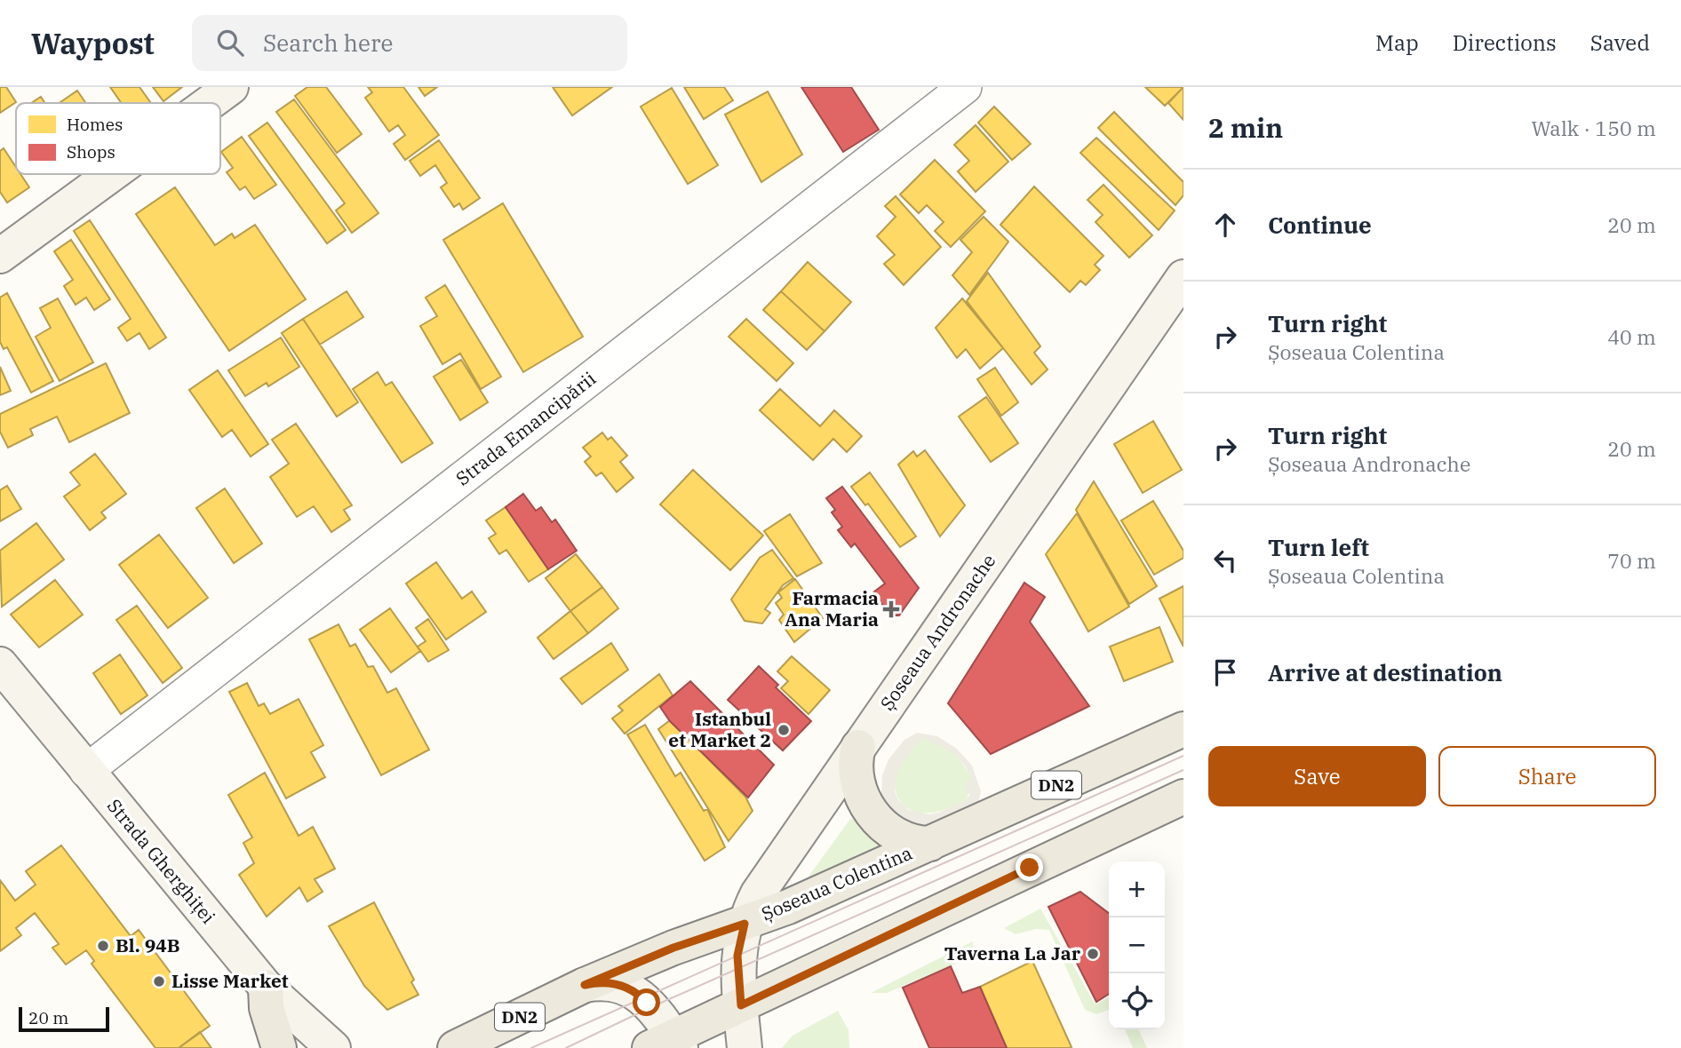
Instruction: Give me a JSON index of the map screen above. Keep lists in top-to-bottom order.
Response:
{
  "streets": {
    "main road": [
      "Șoseaua Andronache",
      "DN2",
      "Strada Gherghiței",
      "Șoseaua Colentina"
    ],
    "street": ["Strada Emancipării"]
  },
  "crossings": [
    ["Strada Emancipării", "Strada Gherghiței"],
    ["Șoseaua Andronache", "Șoseaua Colentina"]
  ],
  "places": {
    "health": ["Farmacia Ana Maria"],
    "other": [
      "Istanbul et Market 2",
      "Bl. 94B",
      "Taverna La Jar",
      "Lisse Market"
    ]
  },
  "legend": ["Homes", "Shops"],
  "scale_bar": "20 m",
  "page": {
    "header": "Waypost",
    "search": "Search here",
    "nav": ["Map", "Directions", "Saved"],
    "heading": ["2 min", "Walk · 150 m"],
    "list": [
      ["Continue", "20 m"],
      ["Turn right", "Șoseaua Colentina", "40 m"],
      ["Turn right", "Șoseaua Andronache", "20 m"],
      ["Turn left", "Șoseaua Colentina", "70 m"],
      "Arrive at destination"
    ],
    "buttons": ["Save", "Share"],
    "map_buttons": ["+", "−"],
    "scale": "20 m"
  }
}
